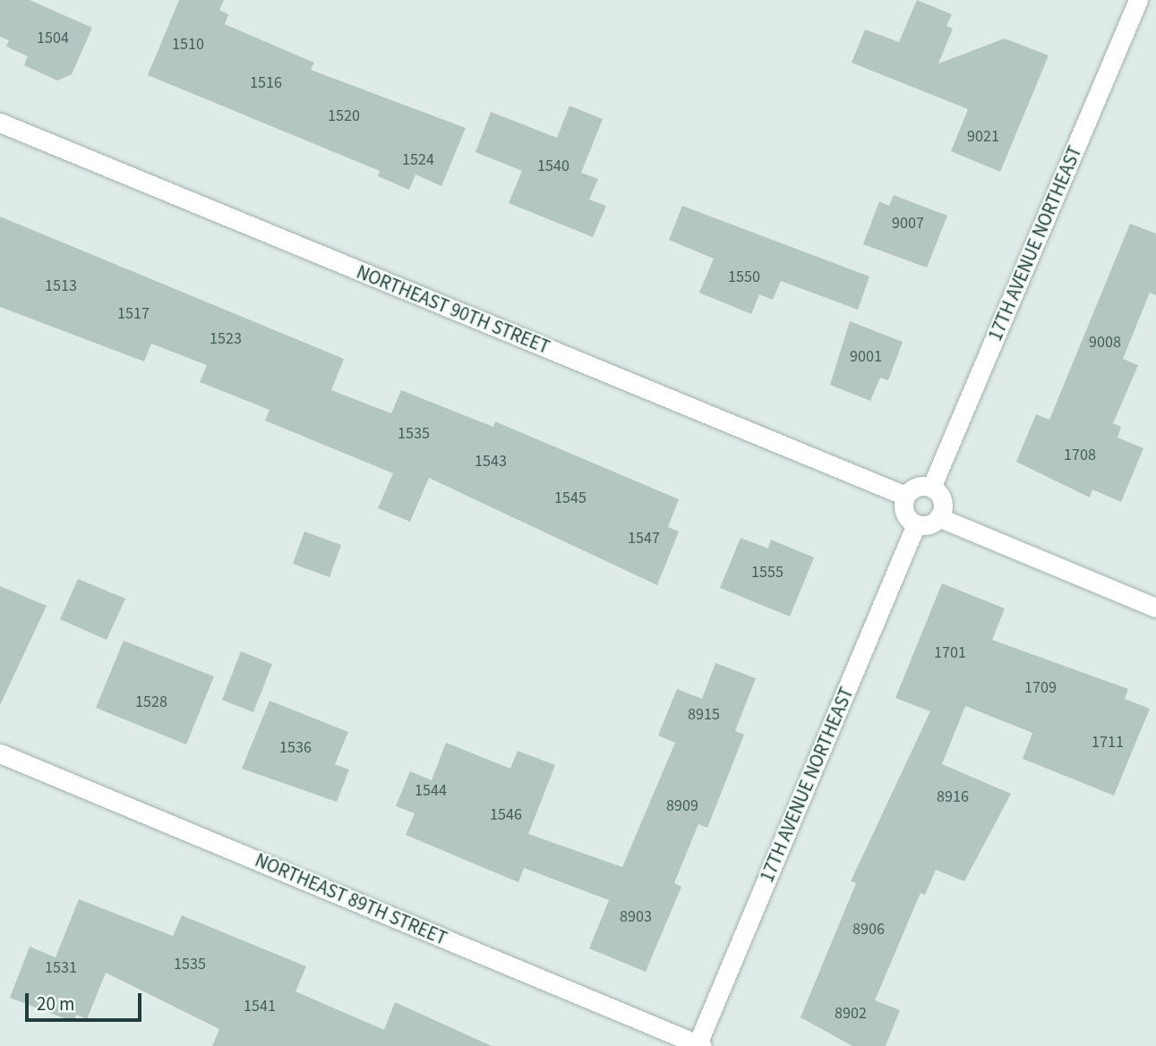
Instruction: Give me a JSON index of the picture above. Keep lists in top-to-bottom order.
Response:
{
  "streets": {
    "street": ["17TH AVENUE NORTHEAST", "NORTHEAST 90TH STREET", "NORTHEAST 89TH STREET"]
  },
  "crossings": [
    ["17TH AVENUE NORTHEAST", "NORTHEAST 90TH STREET"],
    ["17TH AVENUE NORTHEAST", "NORTHEAST 89TH STREET"]
  ],
  "house_numbers": [
    "1504",
    "1510",
    "1516",
    "1520",
    "9021",
    "1524",
    "1540",
    "9007",
    "1550",
    "1513",
    "1517",
    "1523",
    "9008",
    "9001",
    "1535",
    "1708",
    "1543",
    "1545",
    "1547",
    "1555",
    "1701",
    "1709",
    "1528",
    "8915",
    "1711",
    "1536",
    "1544",
    "8916",
    "8909",
    "1546",
    "8903",
    "8906",
    "1535",
    "1531",
    "1541",
    "8902"
  ],
  "scale_bar": "20 m"
}
